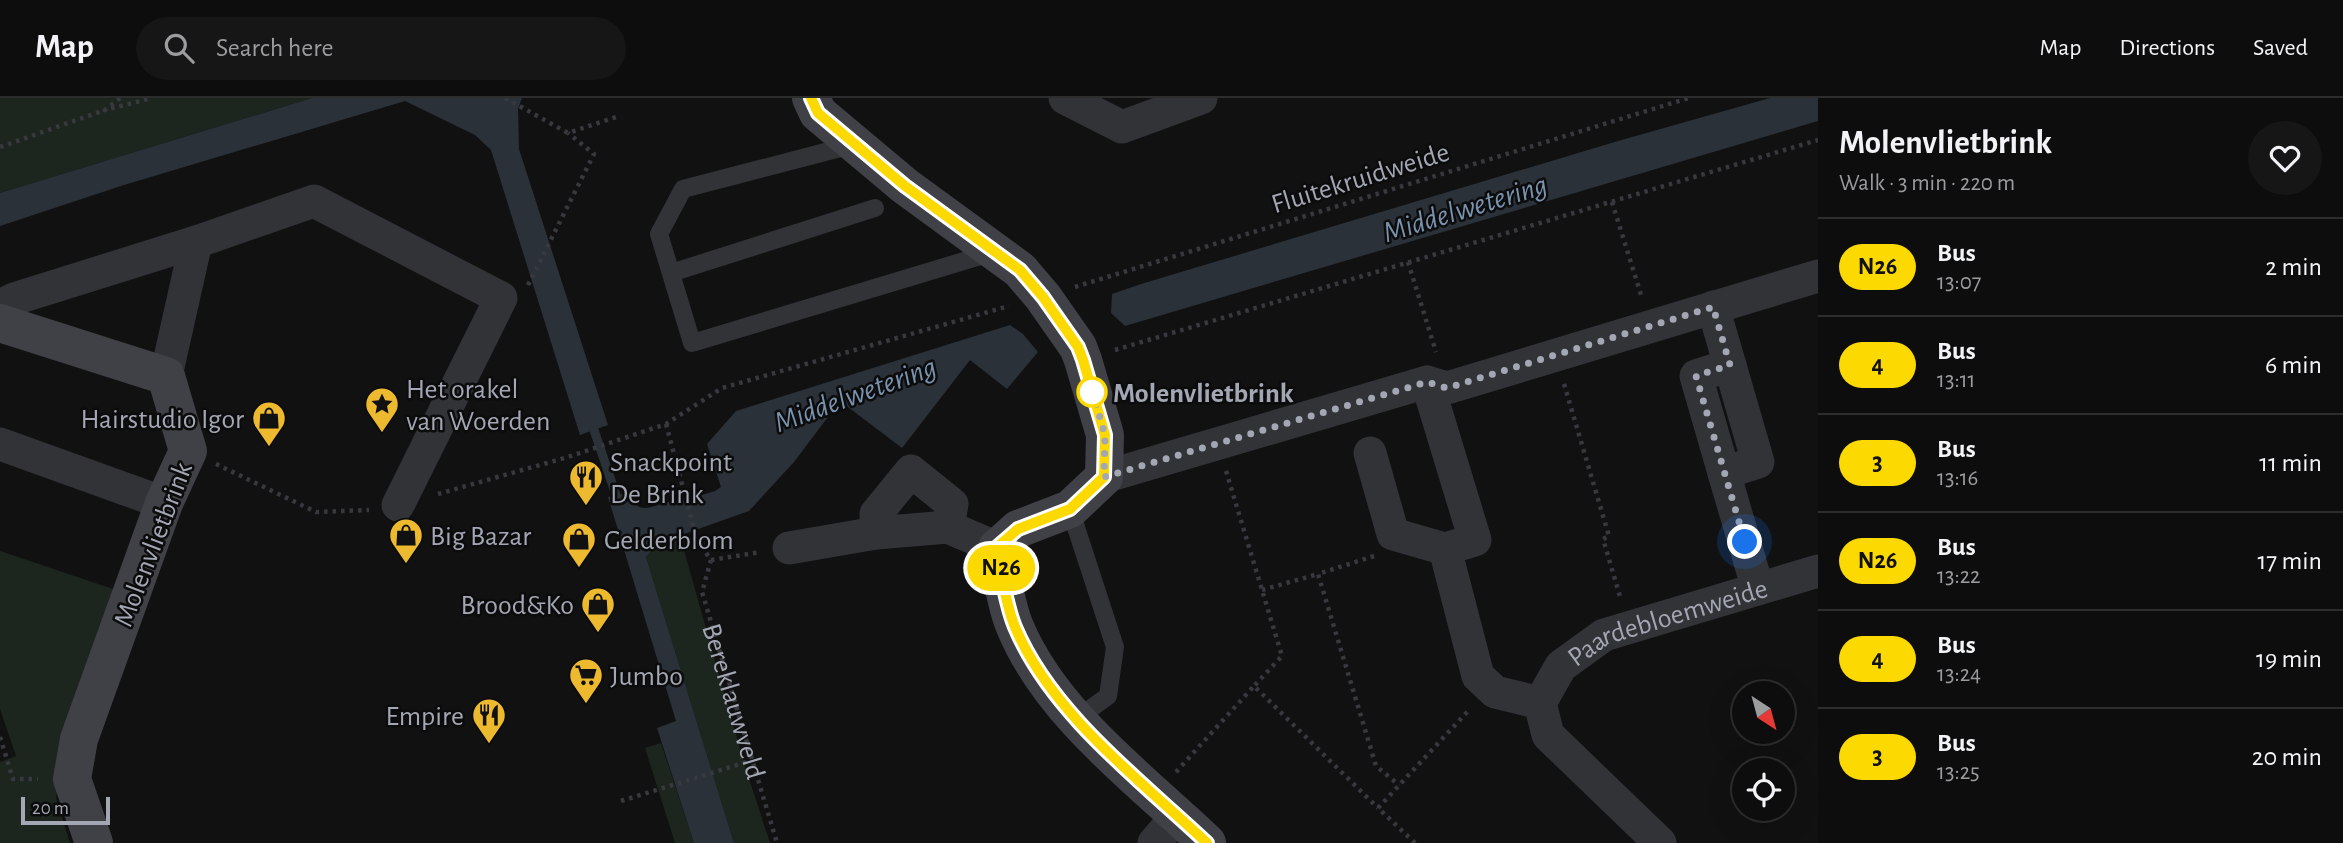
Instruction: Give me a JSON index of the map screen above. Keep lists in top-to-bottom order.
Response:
{
  "streets": {
    "street": ["Molenvlietbrink", "Paardebloemweide"],
    "path": ["Fluitekruidweide", "Bereklauwveld"]
  },
  "water": ["Middelwetering"],
  "places": {
    "other": ["Molenvlietbrink"],
    "place": ["Het orakel van Woerden"],
    "shop": [
      "Hairstudio Igor",
      "Big Bazar",
      "Gelderblom",
      "Brood&Ko"
    ],
    "restaurant": ["Snackpoint De Brink", "Empire"],
    "supermarket": ["Jumbo"]
  },
  "lines": ["bus line N26"],
  "scale_bar": "20 m",
  "north": "bottom right",
  "page": {
    "header": "Map",
    "search": "Search here",
    "nav": ["Map", "Directions", "Saved"],
    "on_map": "N26",
    "heading": ["Molenvlietbrink", "Walk · 3 min · 220 m"],
    "list": [
      {
        "mark": "N26",
        "name": "Bus",
        "note": "13:07",
        "value": "2 min"
      },
      {
        "mark": "4",
        "name": "Bus",
        "note": "13:11",
        "value": "6 min"
      },
      {
        "mark": "3",
        "name": "Bus",
        "note": "13:16",
        "value": "11 min"
      },
      {
        "mark": "N26",
        "name": "Bus",
        "note": "13:22",
        "value": "17 min"
      },
      {
        "mark": "4",
        "name": "Bus",
        "note": "13:24",
        "value": "19 min"
      },
      {
        "mark": "3",
        "name": "Bus",
        "note": "13:25",
        "value": "20 min"
      }
    ],
    "scale": "20 m"
  }
}
